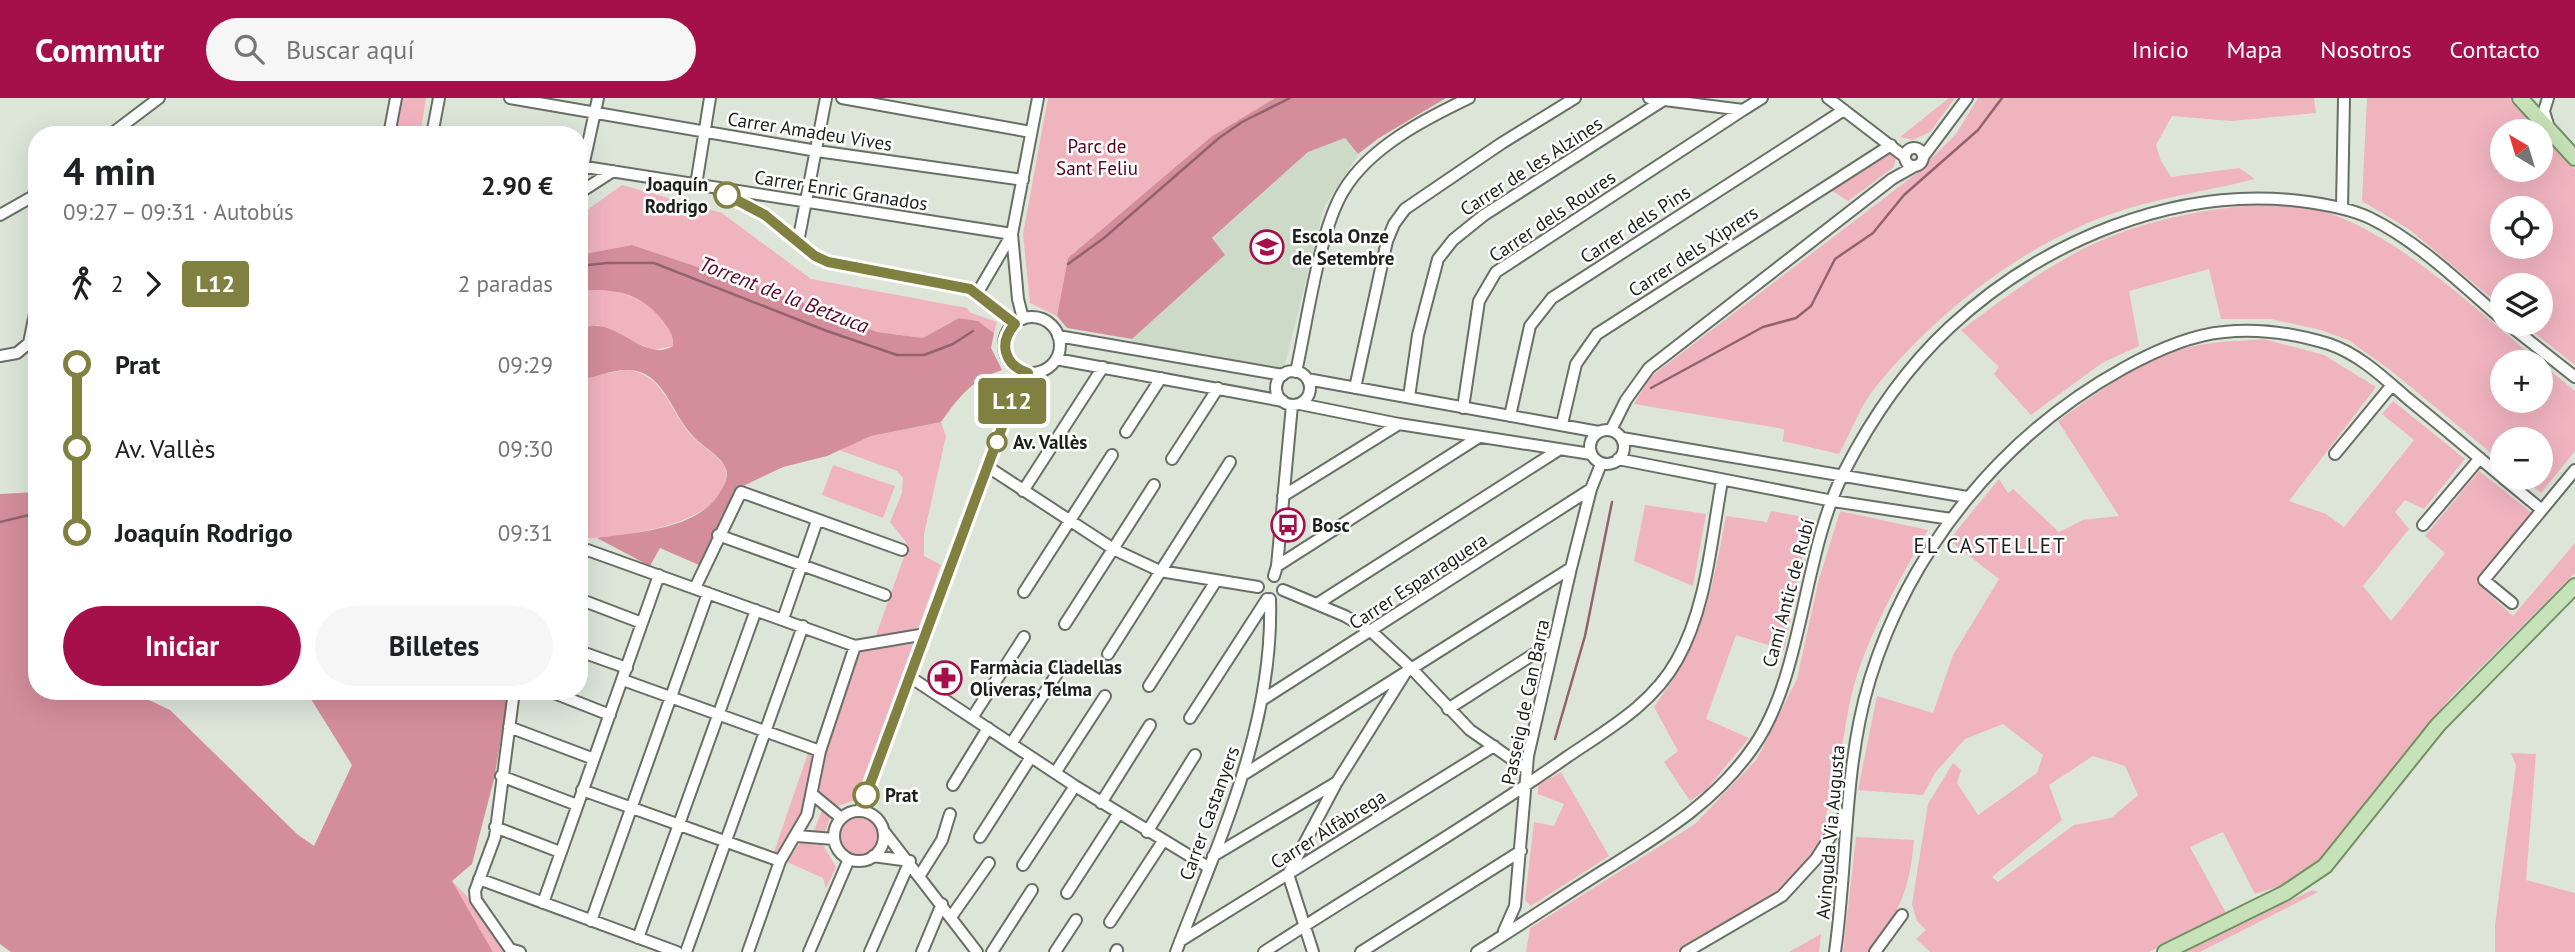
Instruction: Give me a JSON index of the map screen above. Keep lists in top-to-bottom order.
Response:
{
  "streets": {
    "street": [
      "Carrer Amadeu Vives",
      "Carrer de les Alzines",
      "Carrer Enric Granados",
      "Carrer dels Roures",
      "Carrer dels Pins",
      "Carrer dels Xiprers",
      "Carrer Esparraguera",
      "Camí Antic de Rubí",
      "Passeig de Can Barra",
      "Carrer Castanyers",
      "Carrer Alfàbrega",
      "Avinguda Via Augusta"
    ]
  },
  "crossings": [
    ["Carrer Esparraguera", "Passeig de Can Barra"],
    ["Carrer Esparraguera", "Carrer Castanyers"],
    ["Camí Antic de Rubí", "Passeig de Can Barra"],
    ["Carrer Castanyers", "Carrer Alfàbrega"]
  ],
  "districts": ["EL CASTELLET"],
  "water": ["Torrent de la Betzuca"],
  "parks": ["Parc de Sant Feliu"],
  "places": {
    "other": ["Joaquín Rodrigo", "Av. Vallès", "Prat"],
    "school or university": ["Escola Onze de Setembre"],
    "bus stop": ["Bosc"],
    "pharmacy": ["Farmàcia Cladellas Oliveras, Telma"]
  },
  "lines": ["bus line L12"],
  "north": "top left",
  "page": {
    "header": "Commutr",
    "search": "Buscar aquí",
    "nav": [
      "Inicio",
      "Mapa",
      "Nosotros",
      "Contacto"
    ],
    "on_map": "L12",
    "map_buttons": ["+", "−"],
    "heading": ["4 min", "09:27 – 09:31 · Autobús", "2.90 €"],
    "legs": ["2", "L12", "2 paradas"],
    "list": [
      {
        "name": "Prat",
        "value": "09:29"
      },
      {
        "name": "Av. Vallès",
        "value": "09:30"
      },
      {
        "name": "Joaquín Rodrigo",
        "value": "09:31"
      }
    ],
    "buttons": ["Iniciar", "Billetes"]
  }
}
